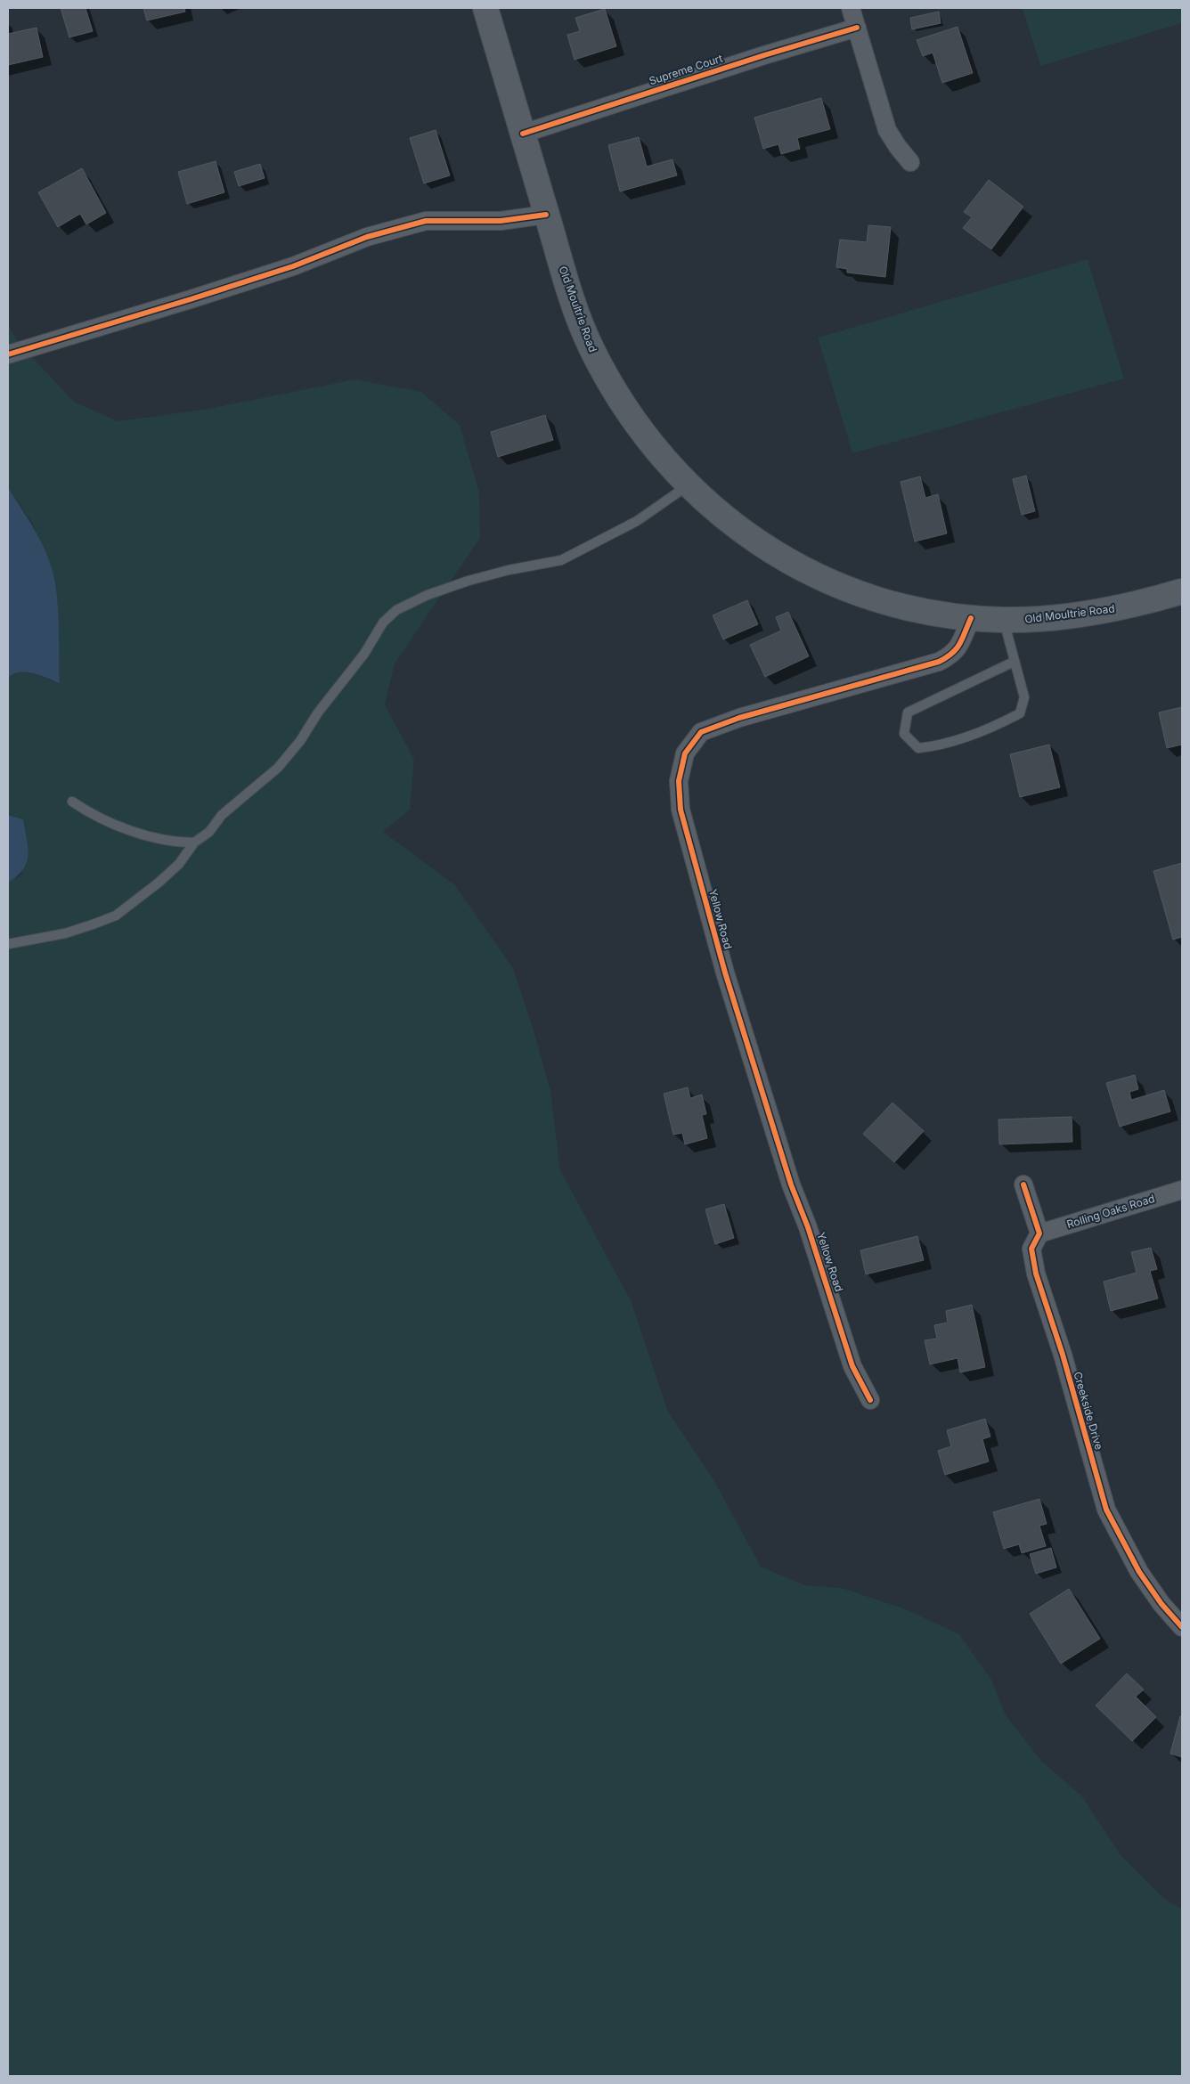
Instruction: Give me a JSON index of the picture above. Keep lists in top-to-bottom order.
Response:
{
  "streets": {
    "main road": ["Old Moultrie Road"],
    "street": [
      "Supreme Court",
      "Yellow Road",
      "Rolling Oaks Road",
      "Creekside Drive"
    ]
  },
  "crossings": [
    ["Supreme Court", "Old Moultrie Road"],
    ["Old Moultrie Road", "Yellow Road"],
    ["Rolling Oaks Road", "Creekside Drive"]
  ]
}
